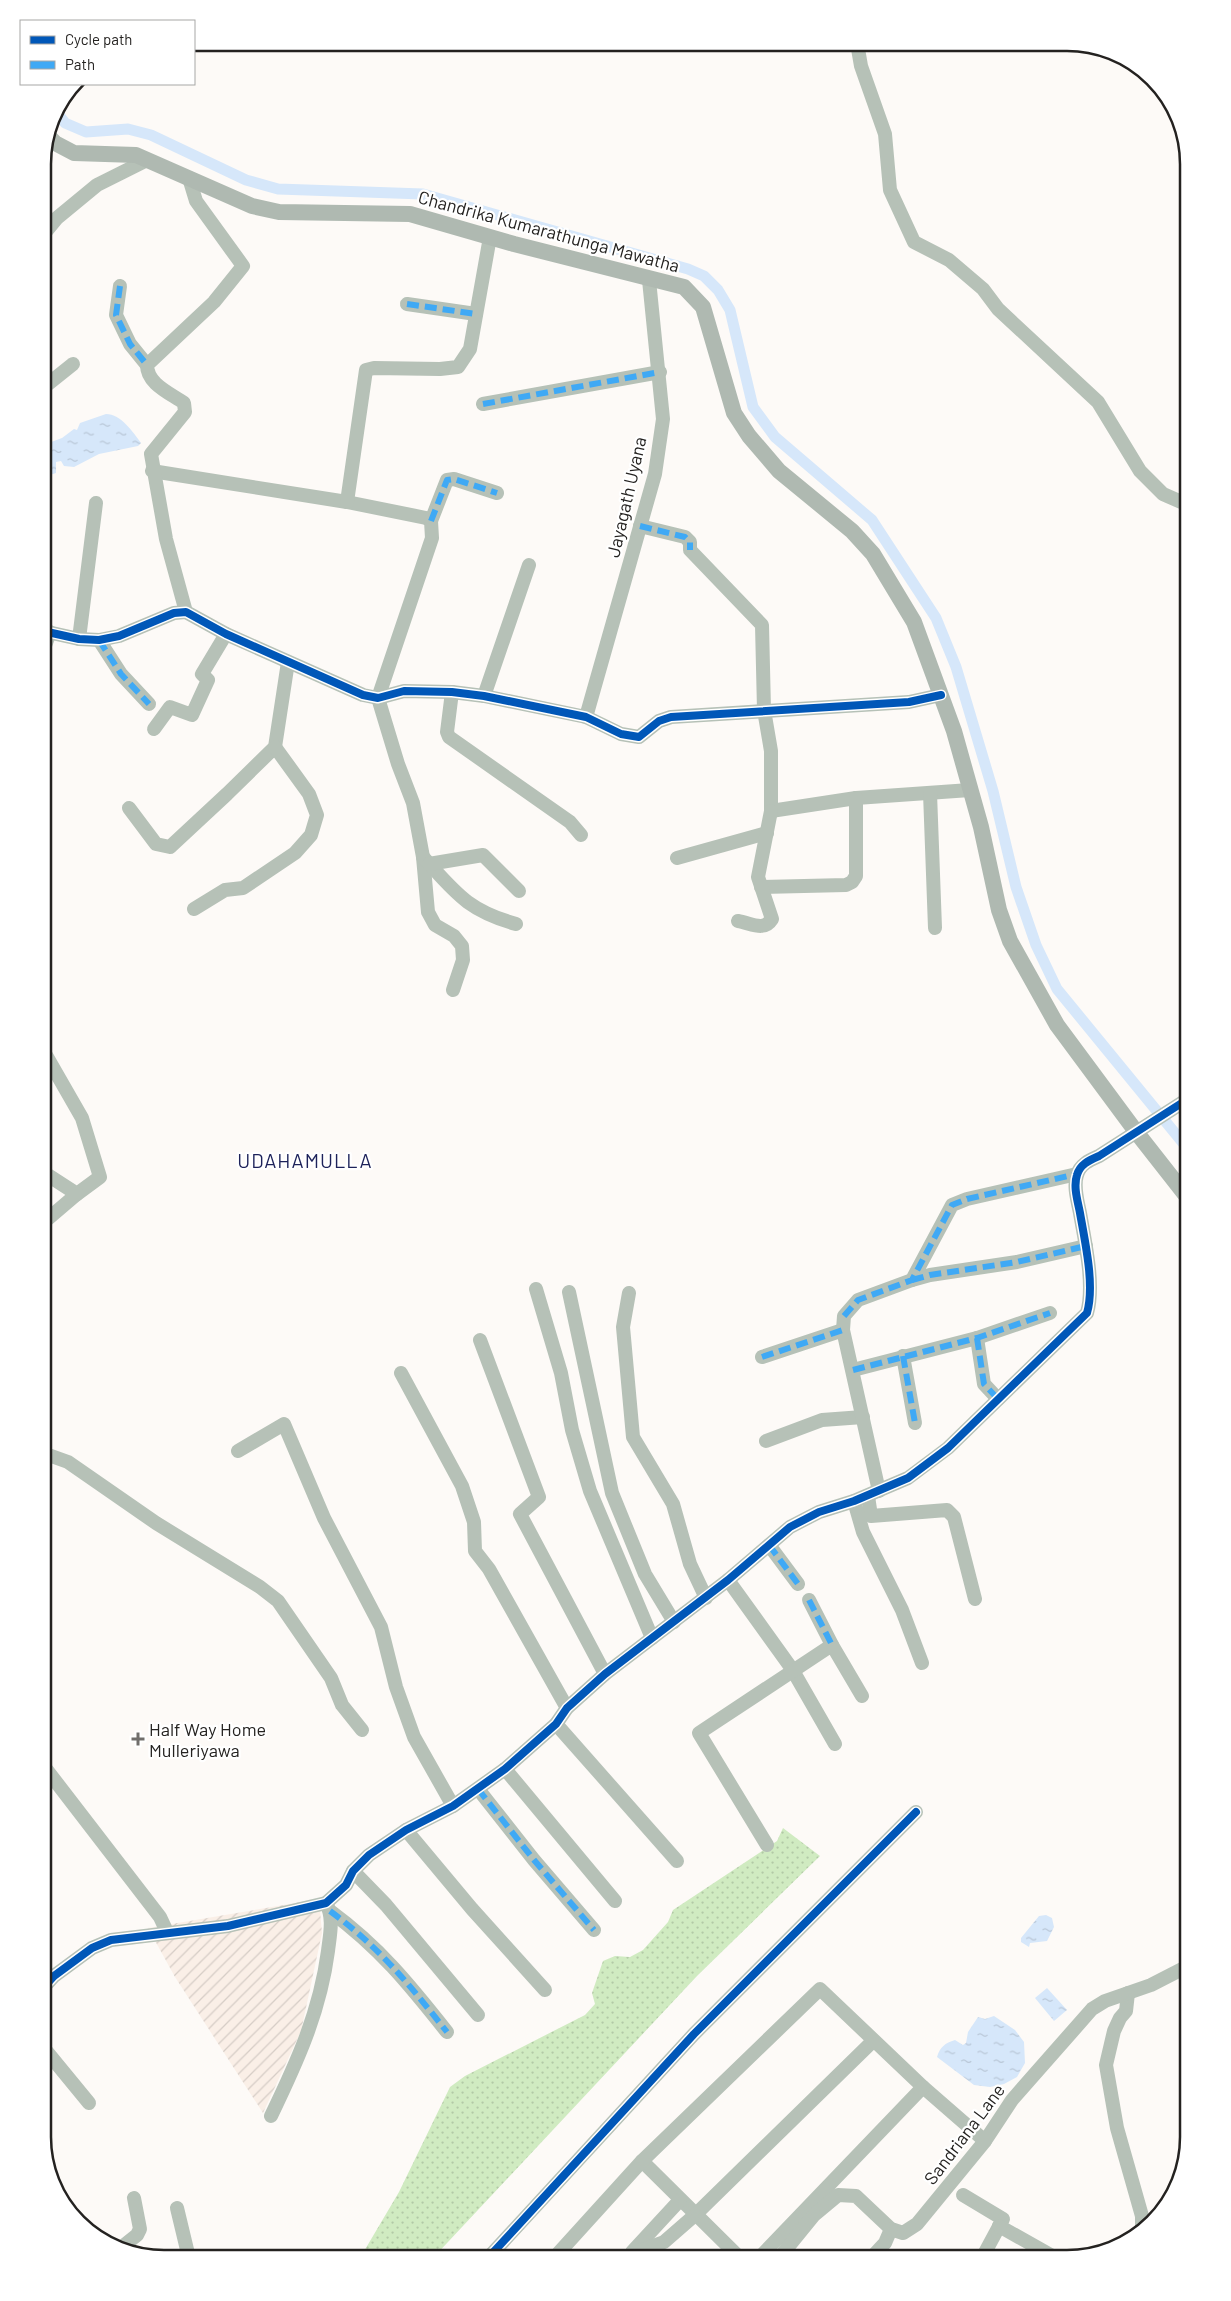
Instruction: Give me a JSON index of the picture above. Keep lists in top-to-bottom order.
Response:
{
  "streets": {
    "main road": ["Chandrika Kumarathunga Mawatha"],
    "street": ["Jayagath Uyana", "Sandriana Lane"]
  },
  "crossings": [
    ["Chandrika Kumarathunga Mawatha", "Jayagath Uyana"]
  ],
  "districts": ["UDAHAMULLA"],
  "places": {
    "health": ["Half Way Home Mulleriyawa"]
  },
  "legend": ["Cycle path", "Path"]
}
